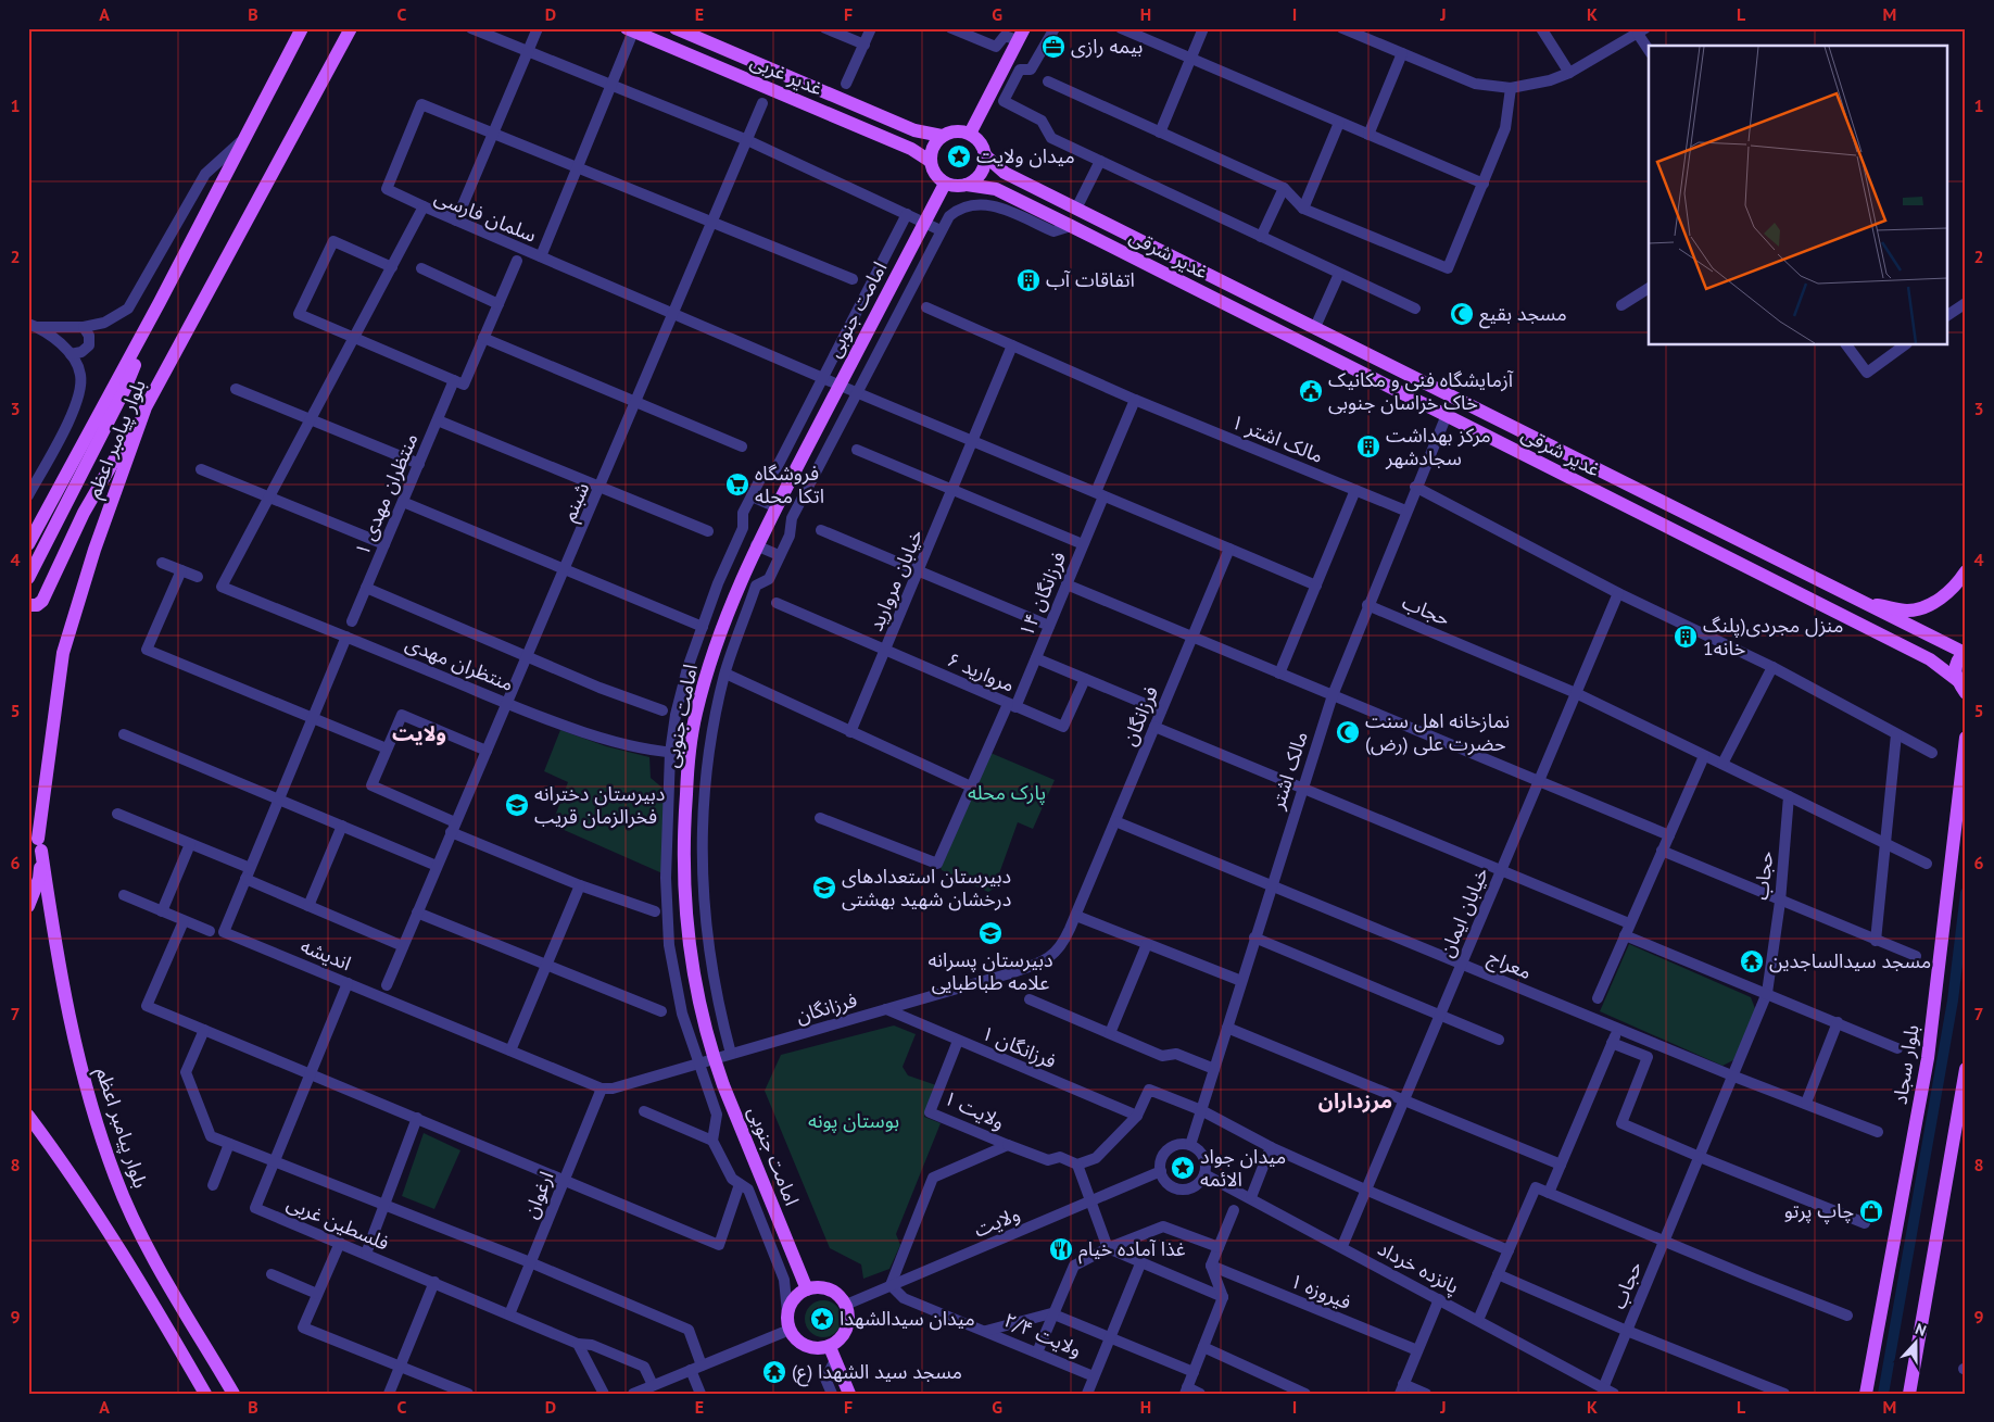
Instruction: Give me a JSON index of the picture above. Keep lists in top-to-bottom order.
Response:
{
  "streets": {
    "main road": [
      "غدیر غربی",
      "غدیر شرقی",
      "امامت جنوبی",
      "بلوار پیامبر اعظم",
      "بلوار سجاد"
    ],
    "street": [
      "سلمان فارسی",
      "مالک اشتر ۱",
      "منتظران مهدی ۱",
      "شبنم",
      "خیابان مروارید",
      "فرزانگان ۱۴",
      "حجاب",
      "منتظران مهدی",
      "مروارید ۶",
      "فرزانگان",
      "مالک اشتر",
      "خیابان ایمان",
      "اندیشه",
      "معراج",
      "فرزانگان ۱",
      "ولایت ۱",
      "ارغوان",
      "ولایت",
      "فلسطین غربی",
      "پانزده خرداد",
      "فیروزه ۱",
      "ولایت ۲/۴"
    ]
  },
  "crossings": [
    ["غدیر غربی", "غدیر شرقی"],
    ["غدیر غربی", "امامت جنوبی"],
    ["سلمان فارسی", "امامت جنوبی"],
    ["سلمان فارسی", "شبنم"],
    ["سلمان فارسی", "منتظران مهدی"],
    ["غدیر شرقی", "امامت جنوبی"],
    ["غدیر شرقی", "مالک اشتر"],
    ["امامت جنوبی", "منتظران مهدی"],
    ["امامت جنوبی", "فرزانگان"],
    ["امامت جنوبی", "ولایت"],
    ["مالک اشتر ۱", "خیابان مروارید"],
    ["مالک اشتر ۱", "فرزانگان ۱۴"],
    ["مالک اشتر ۱", "مالک اشتر"],
    ["شبنم", "منتظران مهدی"],
    ["خیابان مروارید", "مروارید ۶"],
    ["فرزانگان ۱۴", "مروارید ۶"],
    ["حجاب", "مالک اشتر"],
    ["حجاب", "خیابان ایمان"],
    ["حجاب", "معراج"],
    ["حجاب", "پانزده خرداد"],
    ["منتظران مهدی", "اندیشه"],
    ["فرزانگان", "معراج"],
    ["فرزانگان", "فرزانگان ۱"],
    ["مالک اشتر", "معراج"],
    ["مالک اشتر", "ولایت"],
    ["مالک اشتر", "پانزده خرداد"],
    ["خیابان ایمان", "معراج"],
    ["خیابان ایمان", "پانزده خرداد"],
    ["اندیشه", "ارغوان"],
    ["اندیشه", "فلسطین غربی"],
    ["فرزانگان ۱", "ولایت ۱"],
    ["ولایت ۱", "ولایت"],
    ["ولایت ۱", "ولایت ۲/۴"],
    ["ارغوان", "فلسطین غربی"],
    ["ولایت", "پانزده خرداد"],
    ["ولایت", "ولایت ۲/۴"]
  ],
  "districts": ["ولایت", "مرزداران"],
  "parks": ["پارک محله", "بوستان پونه"],
  "places": {
    "office": ["بیمه رازی"],
    "place": ["میدان ولایت", "میدان جواد الائمه", "میدان سیدالشهدا"],
    "building": ["اتفاقات آب", "مرکز بهداشت سجادشهر", "منزل مجردی(پلنگ خانه1"],
    "mosque": ["مسجد بقیع", "نمازخانه اهل سنت حضرت علی (رض)"],
    "public building": ["آزمایشگاه فنی و مکانیک خاک خراسان جنوبی"],
    "supermarket": ["فروشگاه اتکا محله"],
    "school or university": ["دبیرستان دخترانه فخرالزمان قریب", "دبیرستان استعدادهای درخشان شهید بهشتی", "دبیرستان پسرانه علامه طباطبایی"],
    "temple": ["مسجد سیدالساجدین", "مسجد سید الشهدا (ع)"],
    "shop": ["چاپ پرتو"],
    "restaurant": ["غذا آماده خیام"]
  },
  "north": "top",
  "grid": {
    "columns": [
      "A",
      "B",
      "C",
      "D",
      "E",
      "F",
      "G",
      "H",
      "I",
      "J",
      "K",
      "L",
      "M"
    ],
    "rows": [
      "1",
      "2",
      "3",
      "4",
      "5",
      "6",
      "7",
      "8",
      "9"
    ]
  }
}
